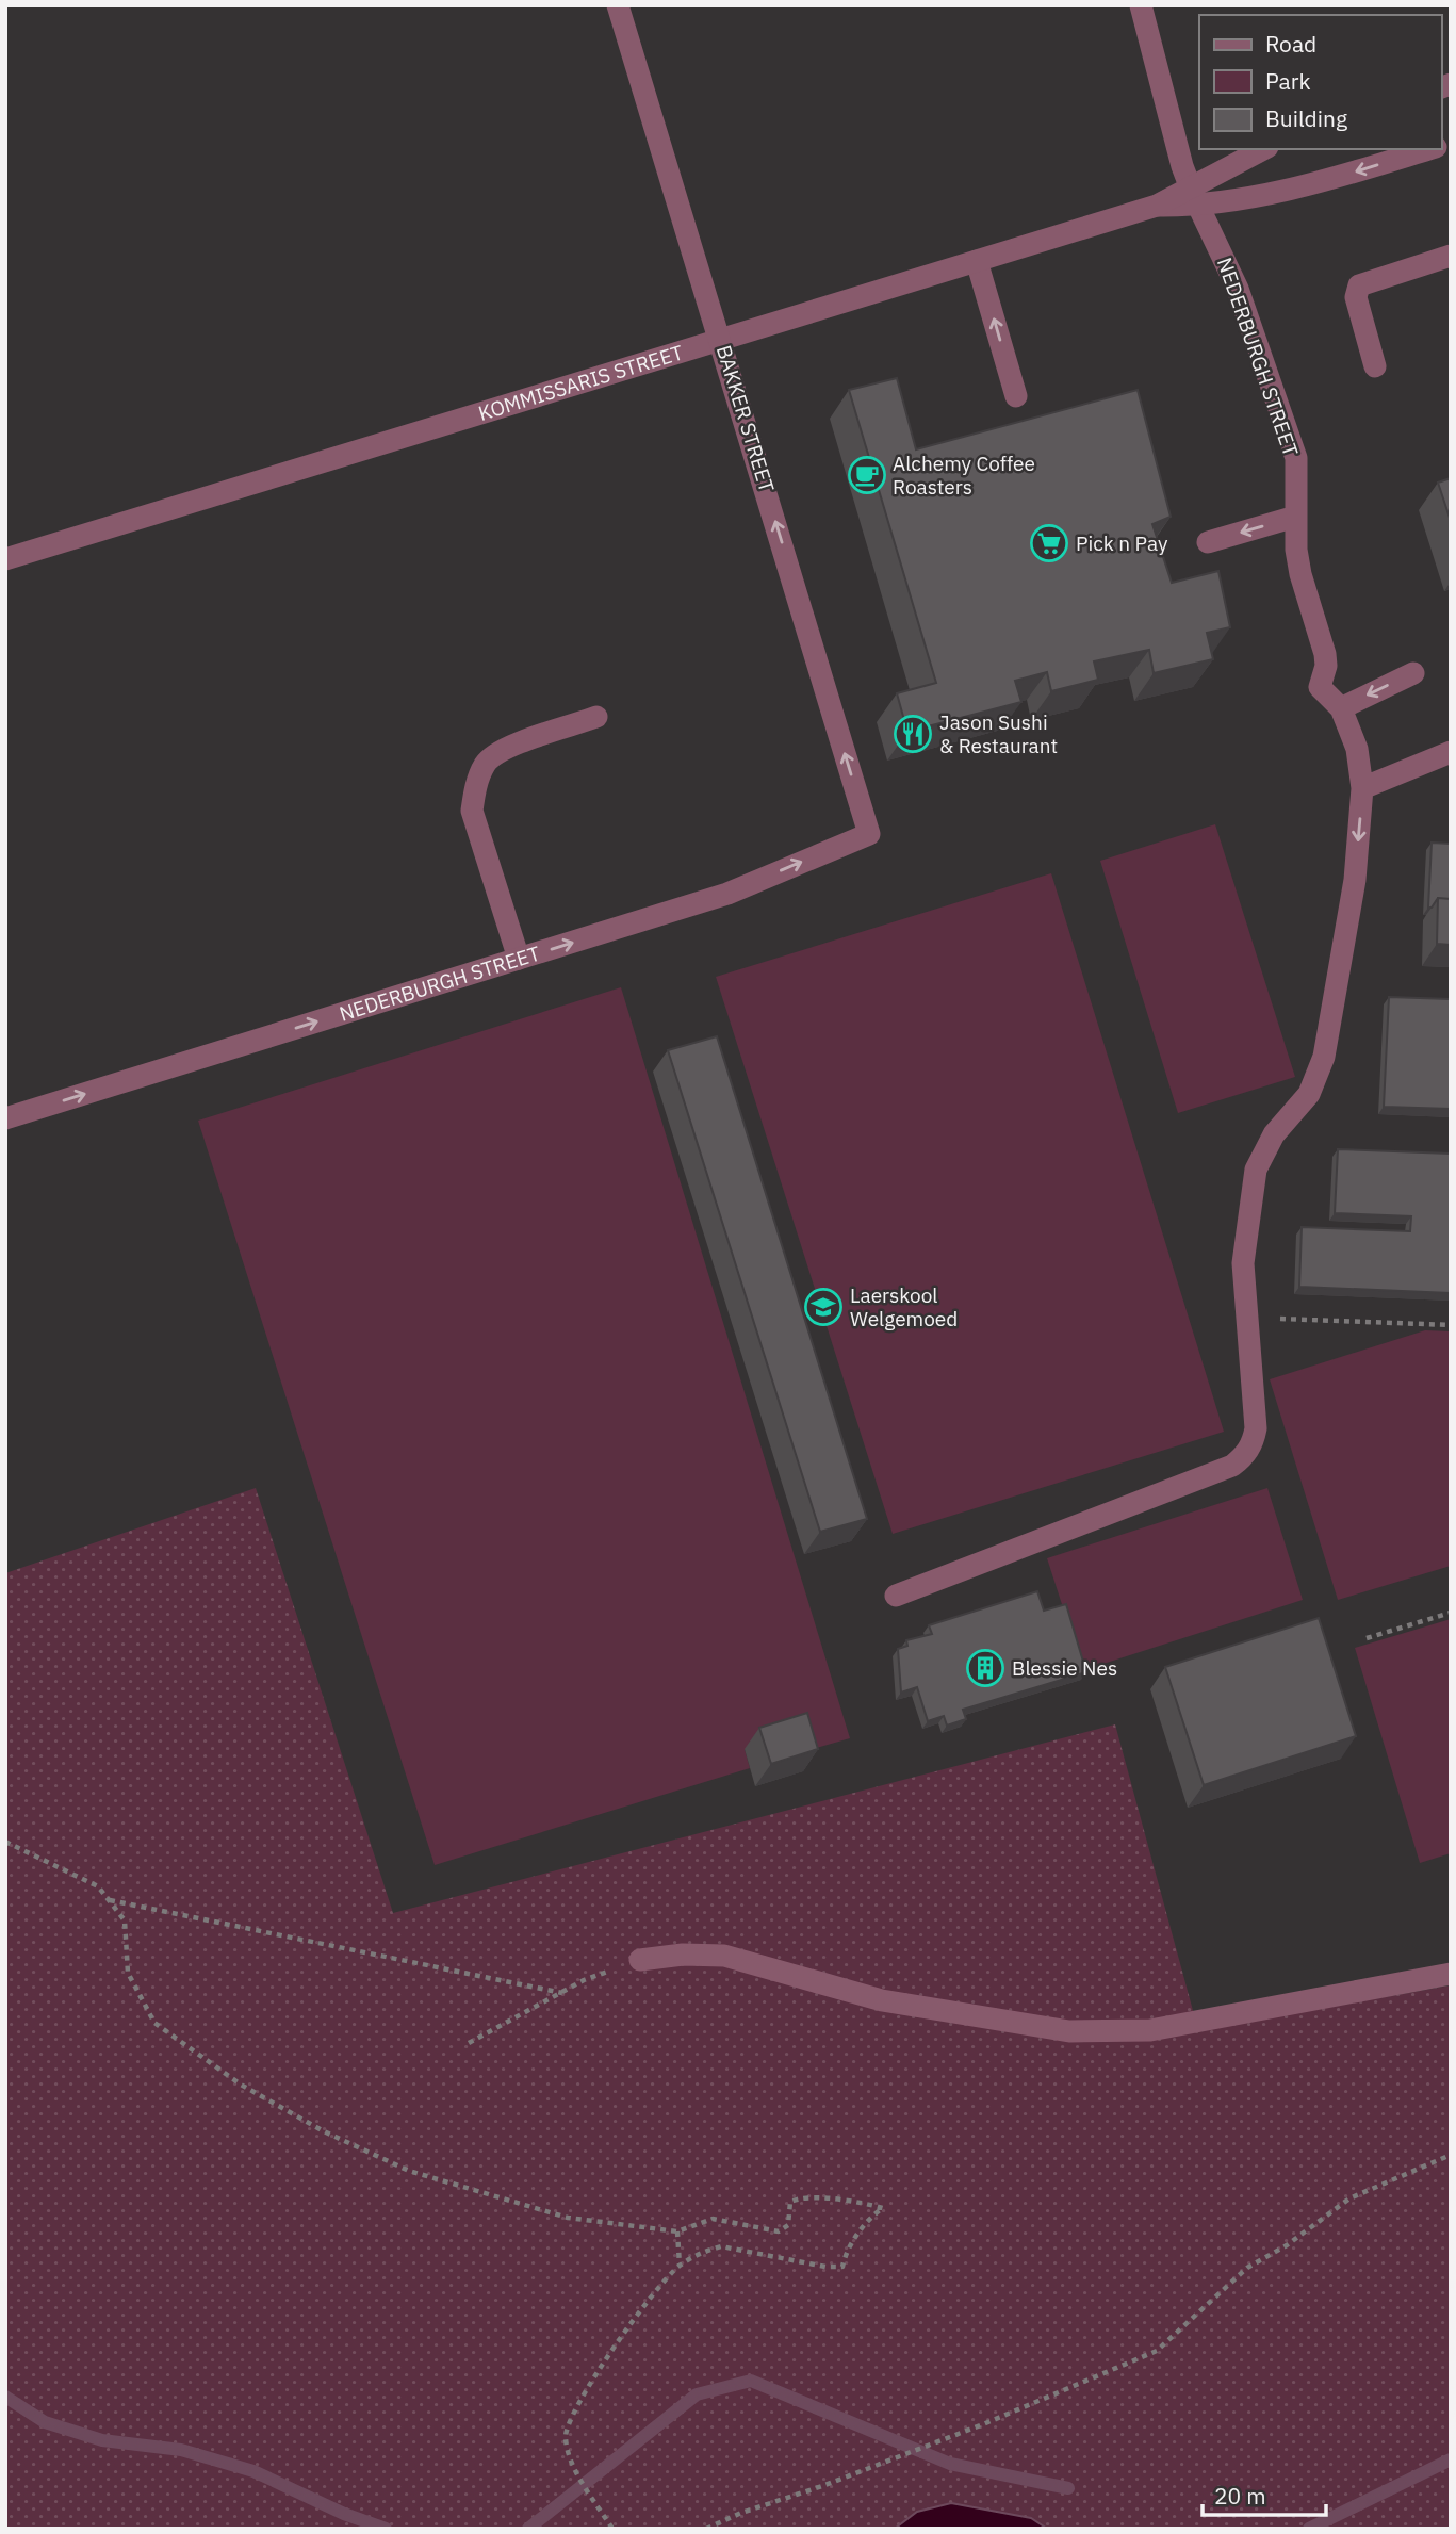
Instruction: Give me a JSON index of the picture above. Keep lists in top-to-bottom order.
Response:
{
  "streets": {
    "street": ["NEDERBURGH STREET", "KOMMISSARIS STREET", "BAKKER STREET"]
  },
  "crossings": [
    ["NEDERBURGH STREET", "KOMMISSARIS STREET"],
    ["NEDERBURGH STREET", "BAKKER STREET"],
    ["KOMMISSARIS STREET", "BAKKER STREET"]
  ],
  "one_way": ["NEDERBURGH STREET", "BAKKER STREET"],
  "places": {
    "cafe": ["Alchemy Coffee Roasters"],
    "supermarket": ["Pick n Pay"],
    "restaurant": ["Jason Sushi & Restaurant"],
    "school or university": ["Laerskool Welgemoed"],
    "building": ["Blessie Nes"]
  },
  "legend": ["Road", "Park", "Building"],
  "scale_bar": "20 m"
}
